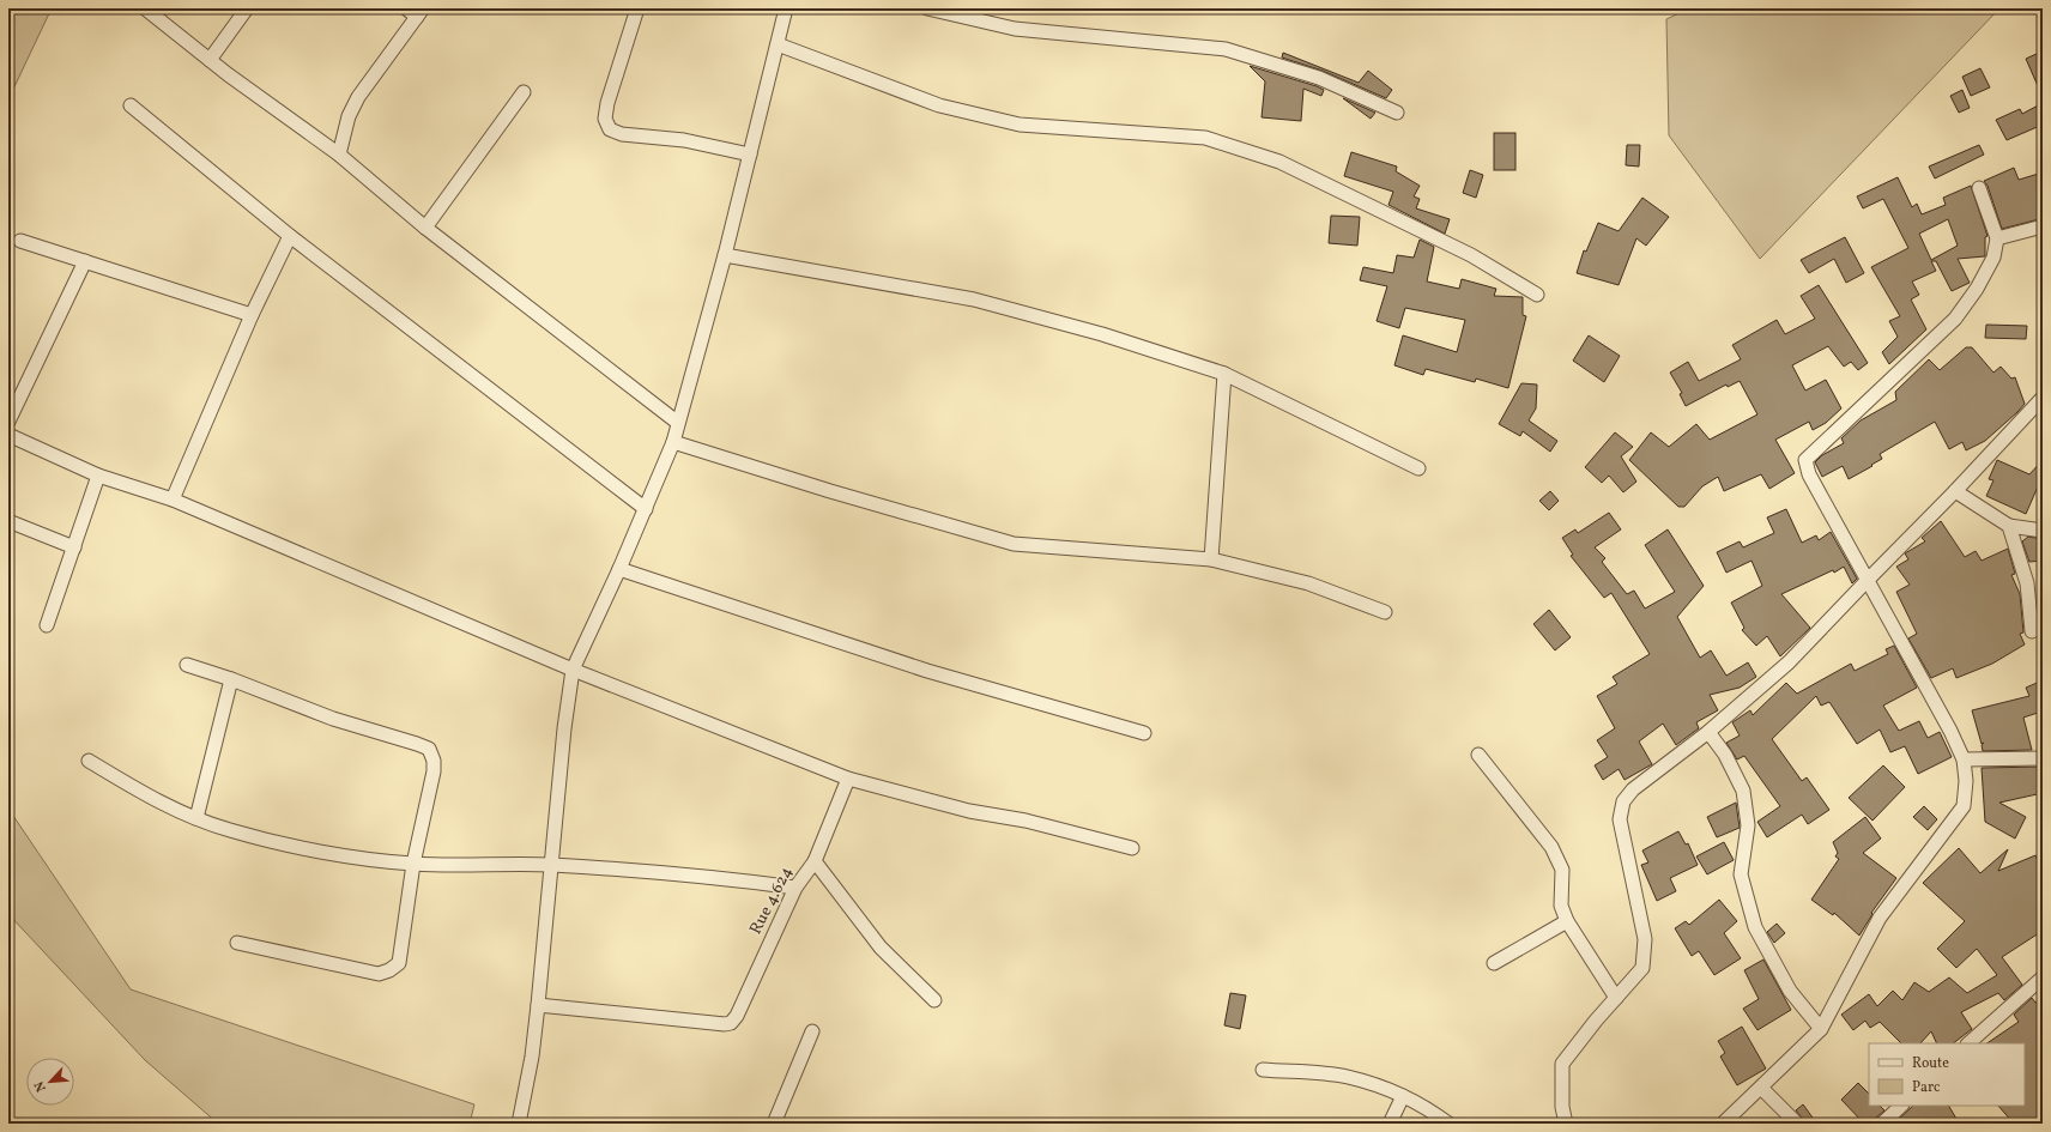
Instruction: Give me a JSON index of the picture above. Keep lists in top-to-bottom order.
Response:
{
  "streets": {
    "street": ["Rue 4.624"]
  },
  "legend": ["Route", "Parc"],
  "north": "bottom left"
}
